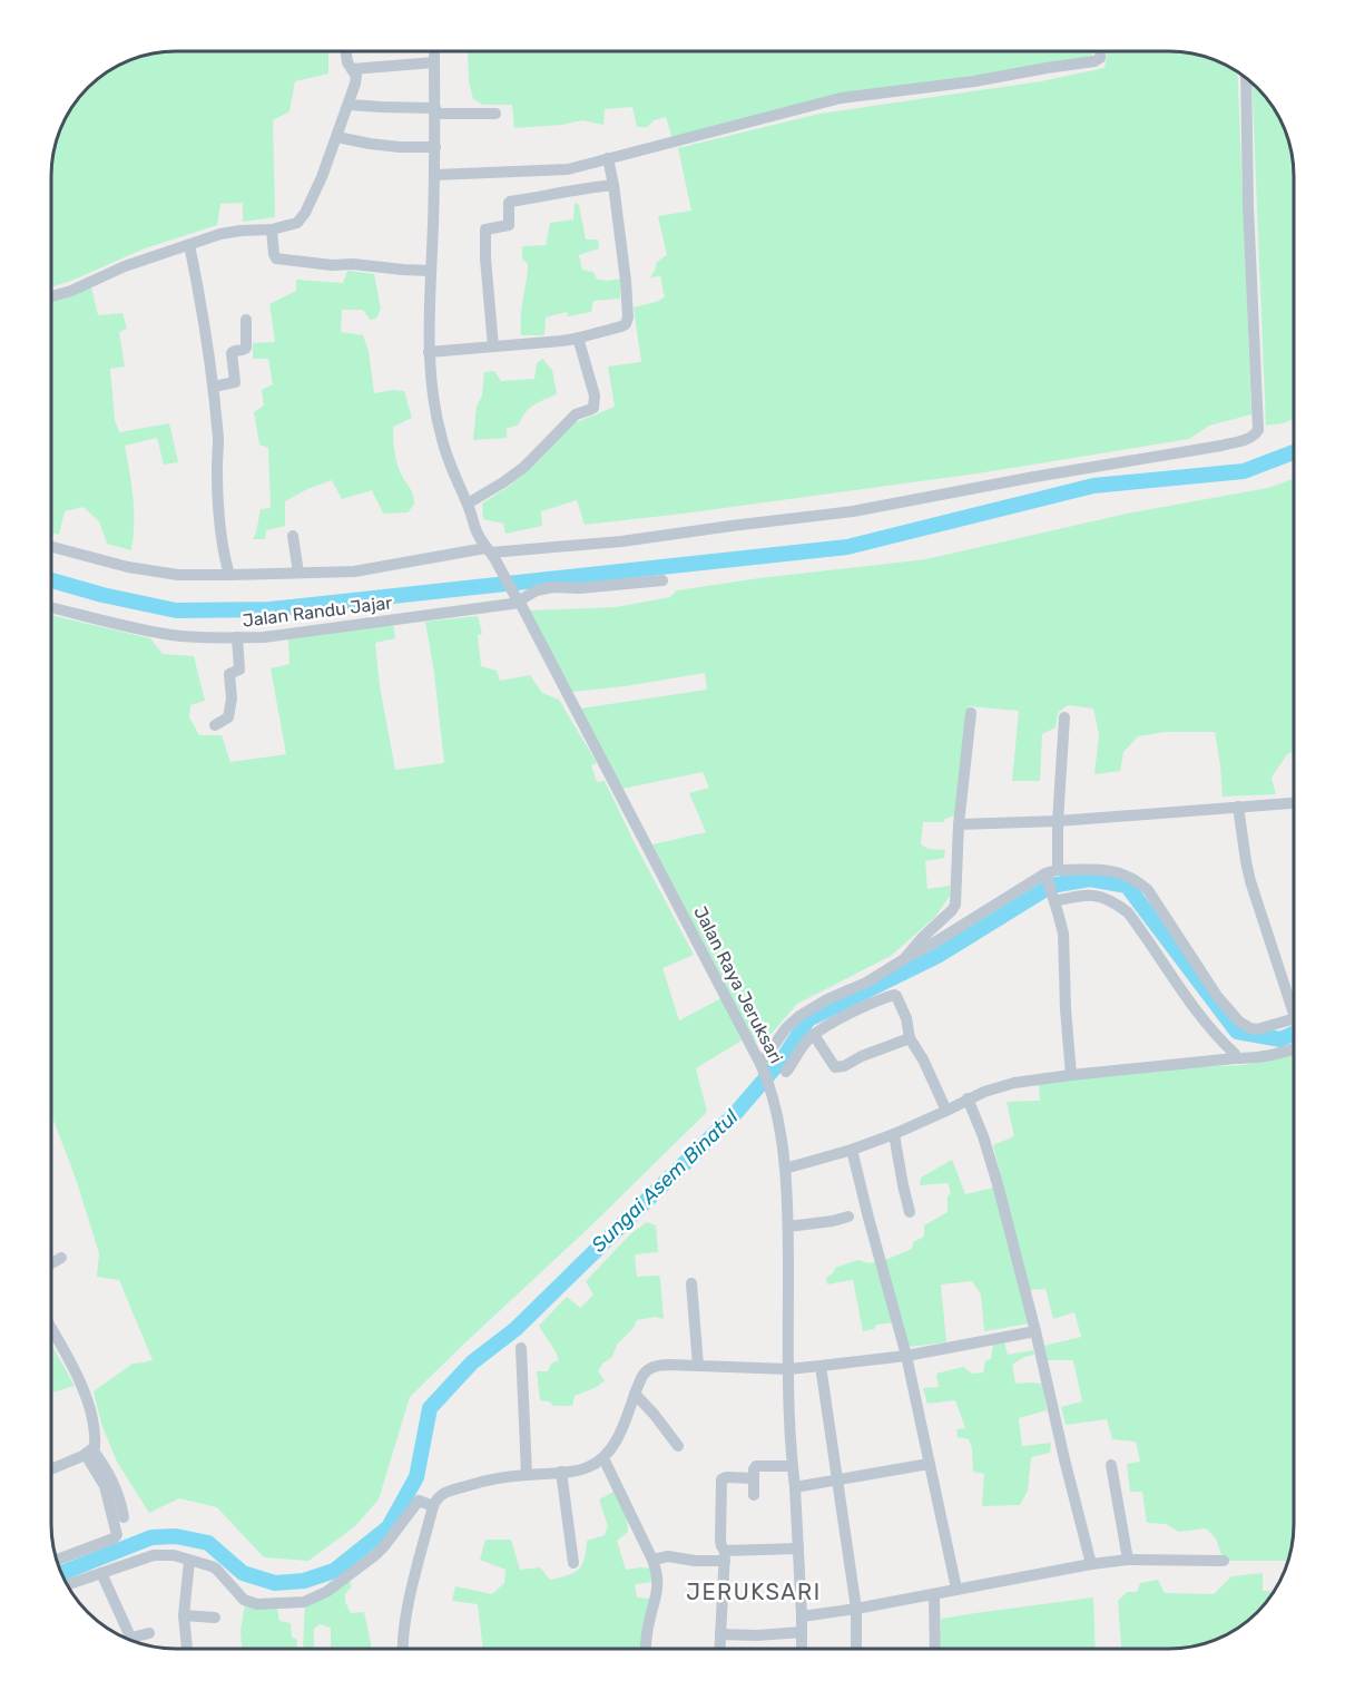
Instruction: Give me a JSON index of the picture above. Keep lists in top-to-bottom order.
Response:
{
  "streets": {
    "street": ["Jalan Randu Jajar", "Jalan Raya Jeruksari"]
  },
  "crossings": [
    ["Jalan Randu Jajar", "Jalan Raya Jeruksari"]
  ],
  "districts": ["JERUKSARI"],
  "water": ["Sungai Asem Binatul"]
}
